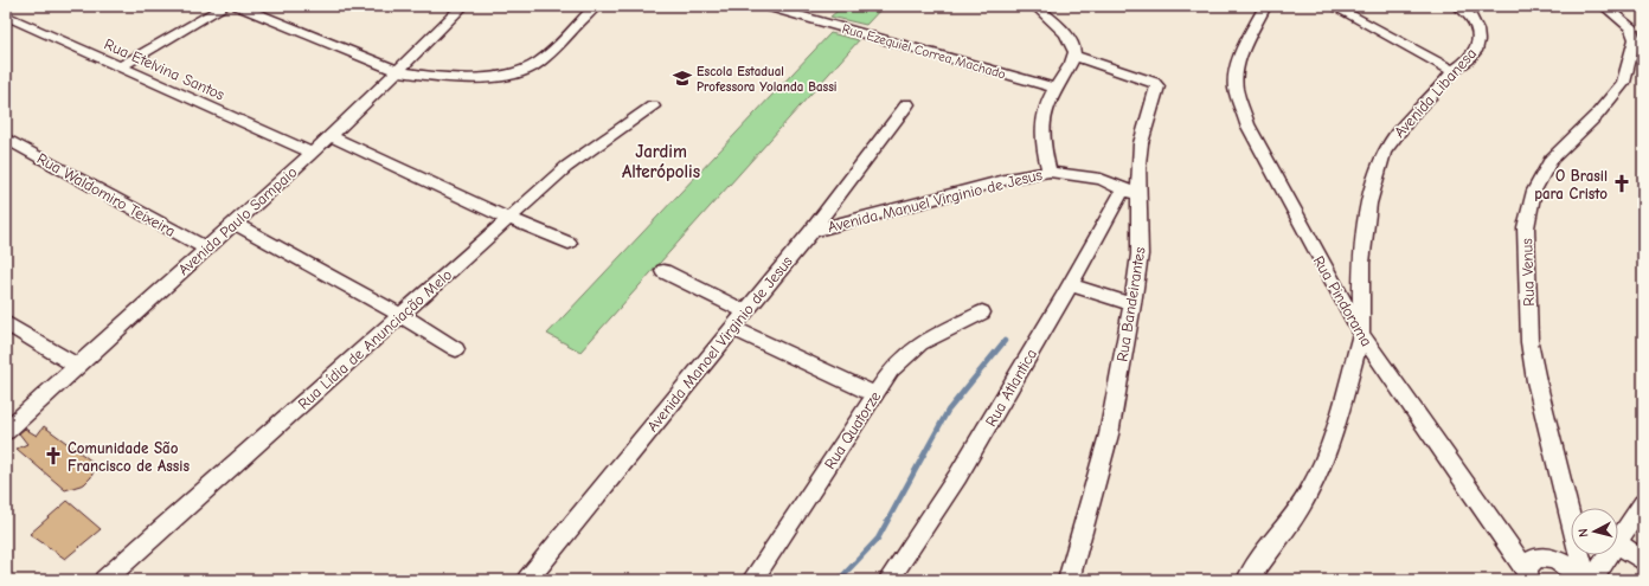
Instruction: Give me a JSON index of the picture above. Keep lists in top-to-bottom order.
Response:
{
  "streets": {
    "street": [
      "Rua Ezequiel Correa Machado",
      "Rua Etelvina Santos",
      "Avenida Libanesa",
      "Rua Waldomiro Teixeira",
      "Avenida Manuel Virginio de Jesus",
      "Avenida Paulo Sampaio",
      "Rua Venus",
      "Rua Pindorama",
      "Rua Bandeirantes",
      "Rua Lídia de Anunciação Melo",
      "Avenida Manoel Virginio de Jesus",
      "Rua Atlantica",
      "Rua Quatorze"
    ]
  },
  "crossings": [
    ["Rua Etelvina Santos", "Avenida Paulo Sampaio"],
    ["Avenida Libanesa", "Rua Pindorama"],
    ["Rua Waldomiro Teixeira", "Avenida Paulo Sampaio"],
    ["Avenida Manuel Virginio de Jesus", "Rua Bandeirantes"],
    ["Avenida Manuel Virginio de Jesus", "Avenida Manoel Virginio de Jesus"],
    ["Avenida Manuel Virginio de Jesus", "Rua Atlantica"],
    ["Rua Bandeirantes", "Rua Atlantica"]
  ],
  "districts": ["Jardim Alterópolis"],
  "places": {
    "school or university": ["Escola Estadual Professora Yolanda Bassi"],
    "church": ["O Brasil para Cristo", "Comunidade São Francisco de Assis"]
  },
  "north": "left"
}
